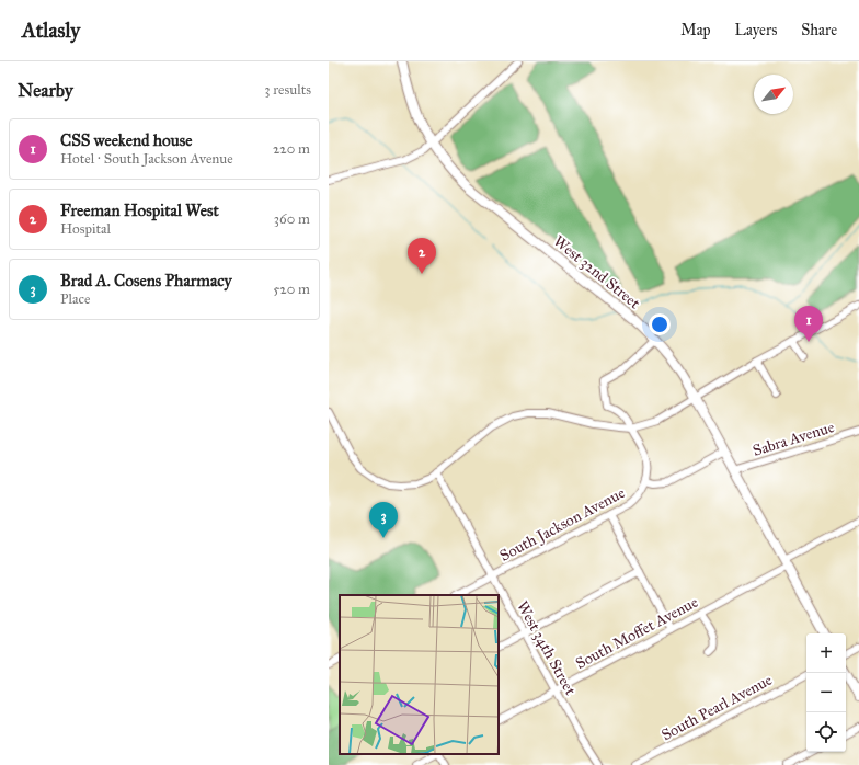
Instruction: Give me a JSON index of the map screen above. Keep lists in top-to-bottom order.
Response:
{
  "streets": {
    "main road": ["West 32nd Street"],
    "street": [
      "Sabra Avenue",
      "South Jackson Avenue",
      "South Moffet Avenue",
      "West 34th Street",
      "South Pearl Avenue"
    ]
  },
  "crossings": [
    ["West 32nd Street", "Sabra Avenue"],
    ["West 32nd Street", "South Moffet Avenue"],
    ["South Jackson Avenue", "West 34th Street"],
    ["South Moffet Avenue", "West 34th Street"]
  ],
  "north": "top right",
  "page": {
    "header": "Atlasly",
    "nav": ["Map", "Layers", "Share"],
    "heading": ["Nearby", "3 results"],
    "list": [
      {
        "mark": "1",
        "name": "CSS weekend house",
        "note": "Hotel · South Jackson Avenue",
        "value": "220 m"
      },
      {
        "mark": "2",
        "name": "Freeman Hospital West",
        "note": "Hospital",
        "value": "360 m"
      },
      {
        "mark": "3",
        "name": "Brad A. Cosens Pharmacy",
        "note": "Place",
        "value": "520 m"
      }
    ],
    "pins": ["2", "1", "3"],
    "map_buttons": ["+", "−"]
  }
}
